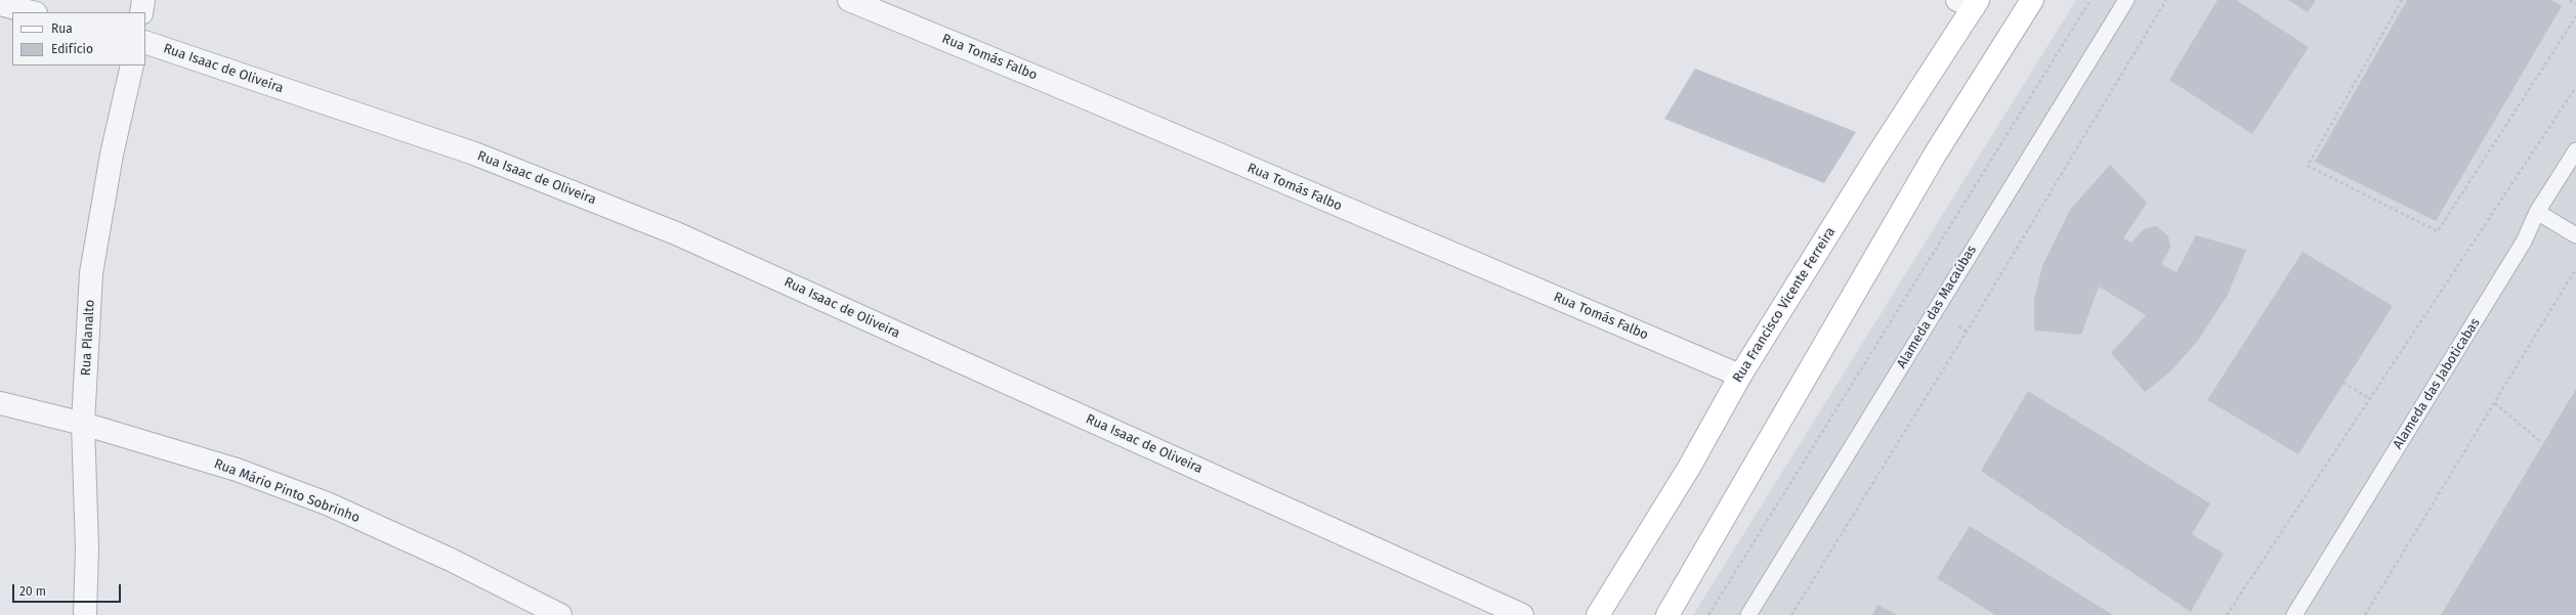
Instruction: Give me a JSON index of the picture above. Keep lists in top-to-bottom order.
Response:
{
  "streets": {
    "main road": ["Rua Francisco Vicente Ferreira"],
    "street": [
      "Rua Tomás Falbo",
      "Rua Isaac de Oliveira",
      "Rua Planalto",
      "Rua Mário Pinto Sobrinho"
    ],
    "lane": ["Alameda das Macaúbas", "Alameda das Jaboticabas"]
  },
  "crossings": [
    ["Rua Tomás Falbo", "Rua Francisco Vicente Ferreira"],
    ["Rua Planalto", "Rua Mário Pinto Sobrinho"]
  ],
  "legend": ["Rua", "Edifício"],
  "scale_bar": "20 m"
}
